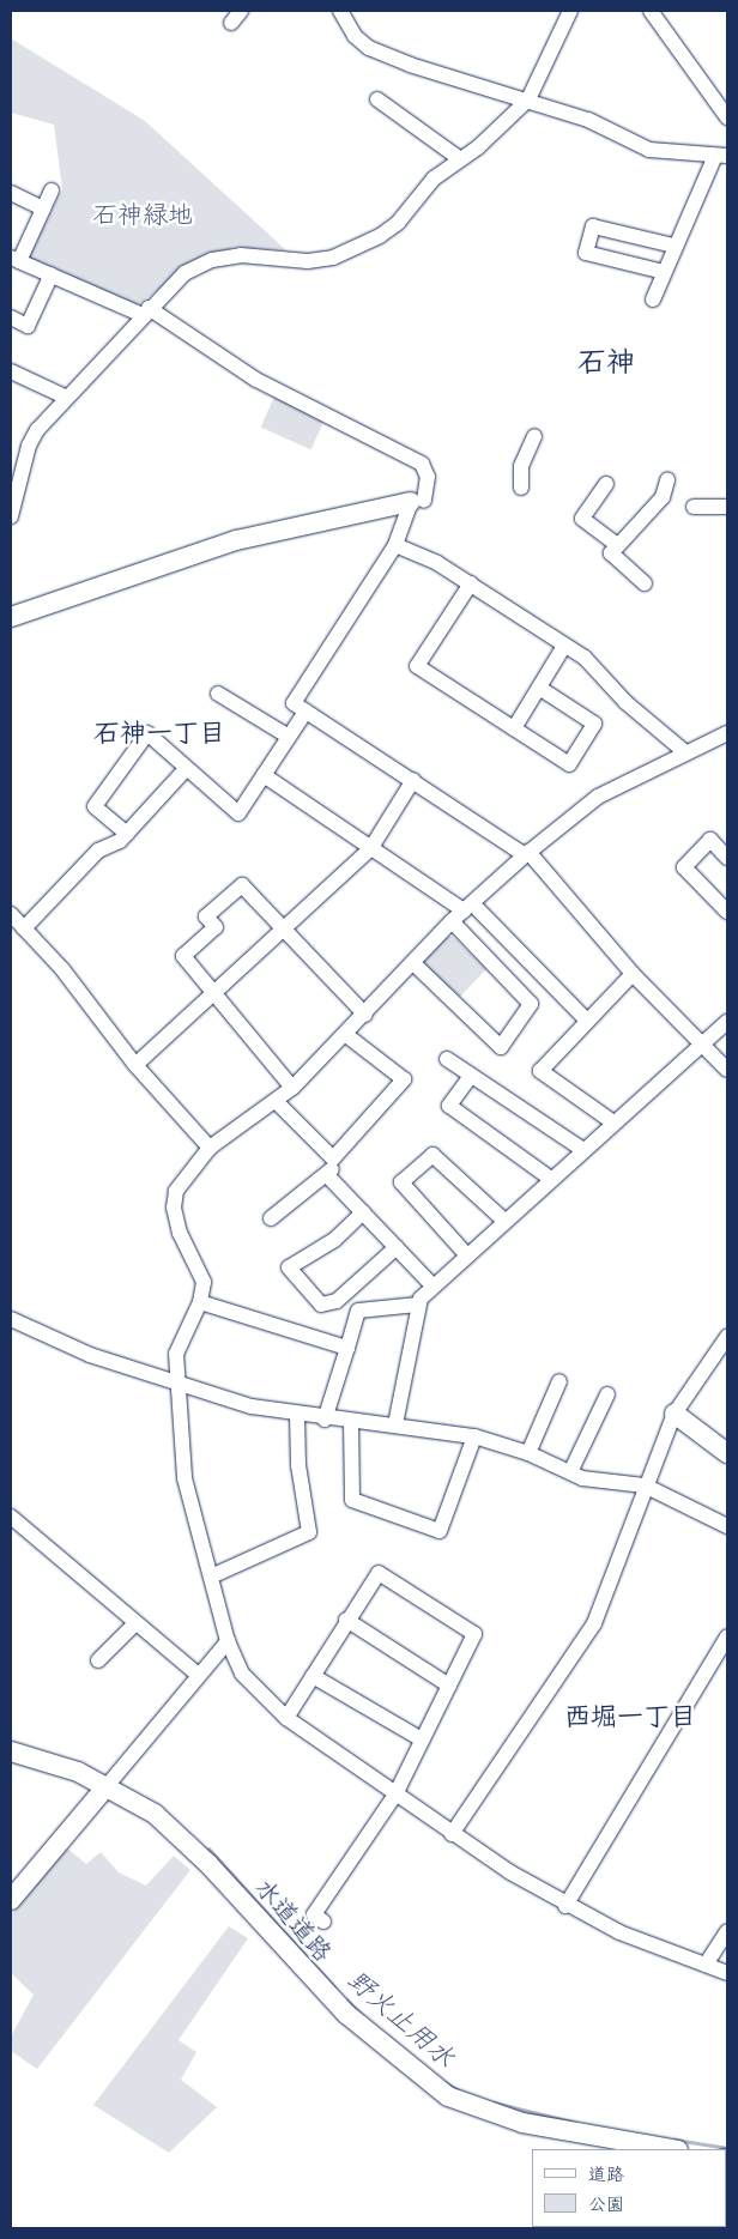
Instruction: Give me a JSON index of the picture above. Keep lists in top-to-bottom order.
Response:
{
  "streets": {
    "street": ["水道道路"]
  },
  "districts": ["石神", "石神一丁目", "西堀一丁目"],
  "water": ["野火止用水"],
  "parks": ["石神緑地"],
  "legend": ["道路", "公園"]
}
